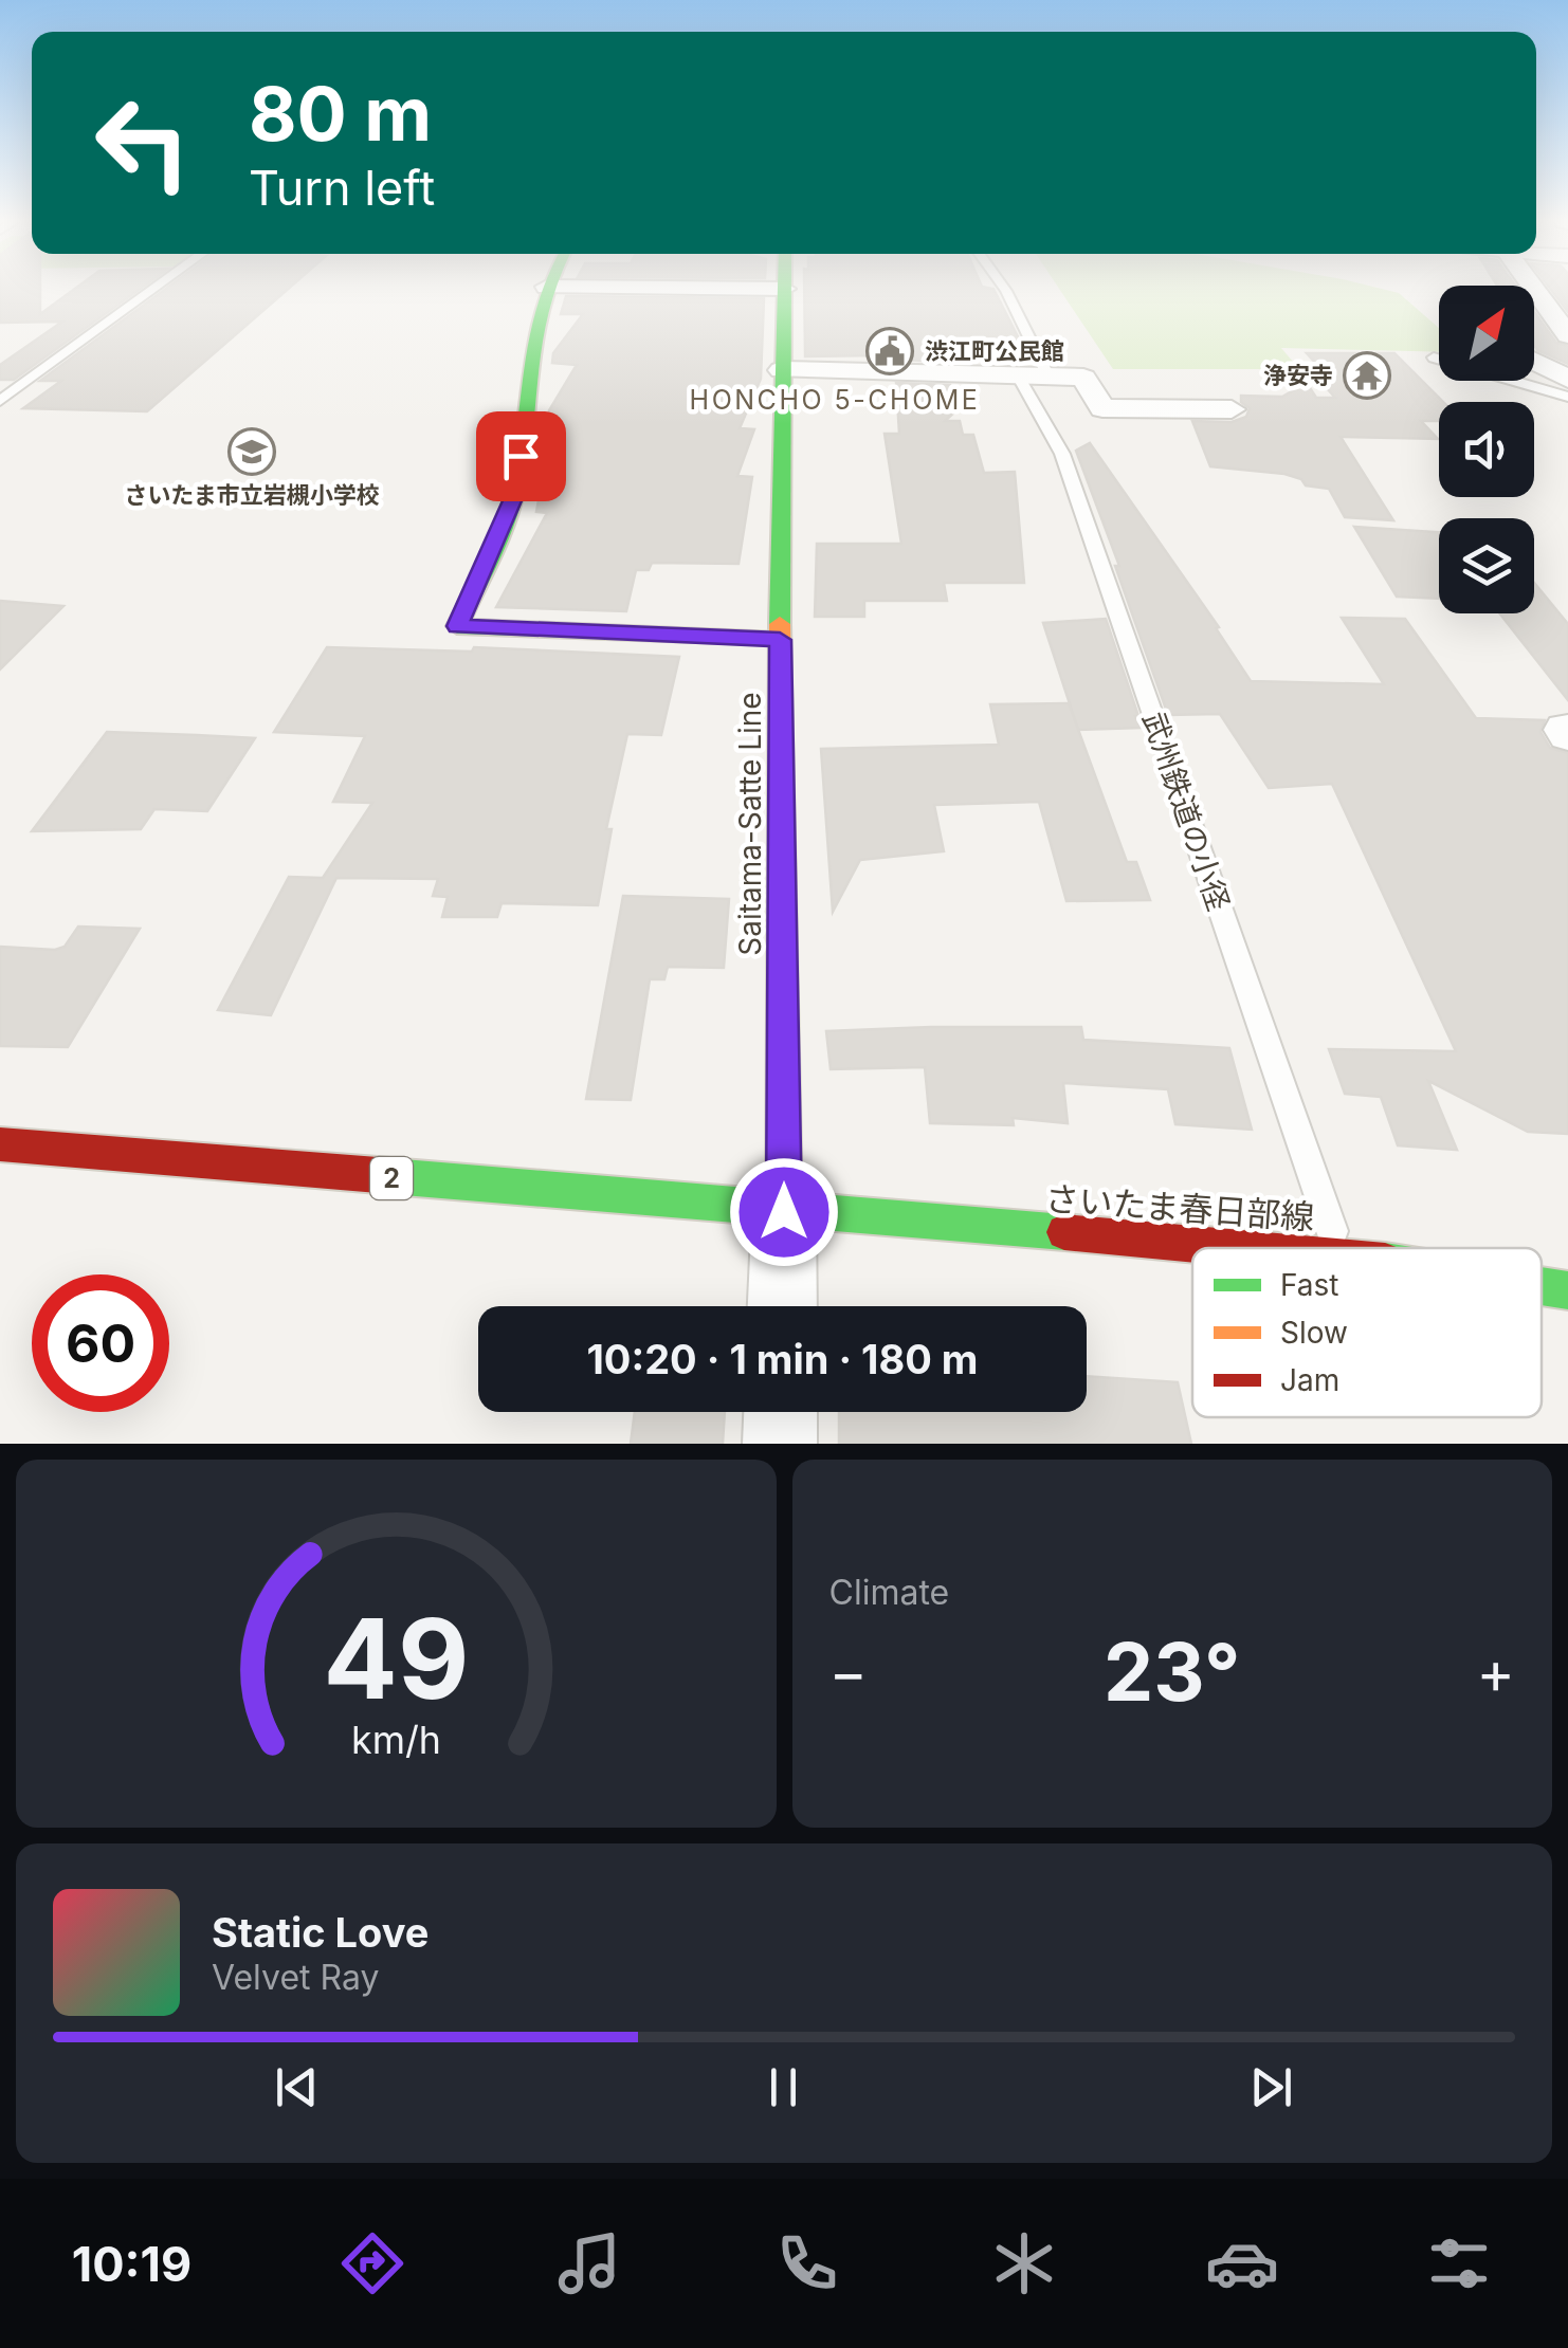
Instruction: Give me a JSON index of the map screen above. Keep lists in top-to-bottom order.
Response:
{
  "streets": {
    "main road": ["Saitama-Satte Line", "2", "さいたま春日部線"],
    "lane": ["武州鉄道の小径"]
  },
  "crossings": [
    ["Saitama-Satte Line", "2"],
    ["Saitama-Satte Line", "さいたま春日部線"],
    ["2", "さいたま春日部線"]
  ],
  "districts": ["HONCHO 5-CHOME"],
  "places": {
    "public building": ["渋江町公民館"],
    "temple": ["浄安寺"],
    "school or university": ["さいたま市立岩槻小学校"]
  },
  "legend": ["Fast", "Slow", "Jam"],
  "north": "top right",
  "page": {
    "turn": ["80 m", "Turn left"],
    "limit": "60",
    "trip": "10:20 · 1 min · 180 m",
    "tile": "Climate",
    "heat": ["−", "23°", "+"],
    "song": ["Static Love", "Velvet Ray"],
    "tabs": "10:19",
    "gauge": ["49", "km/h"]
  }
}
